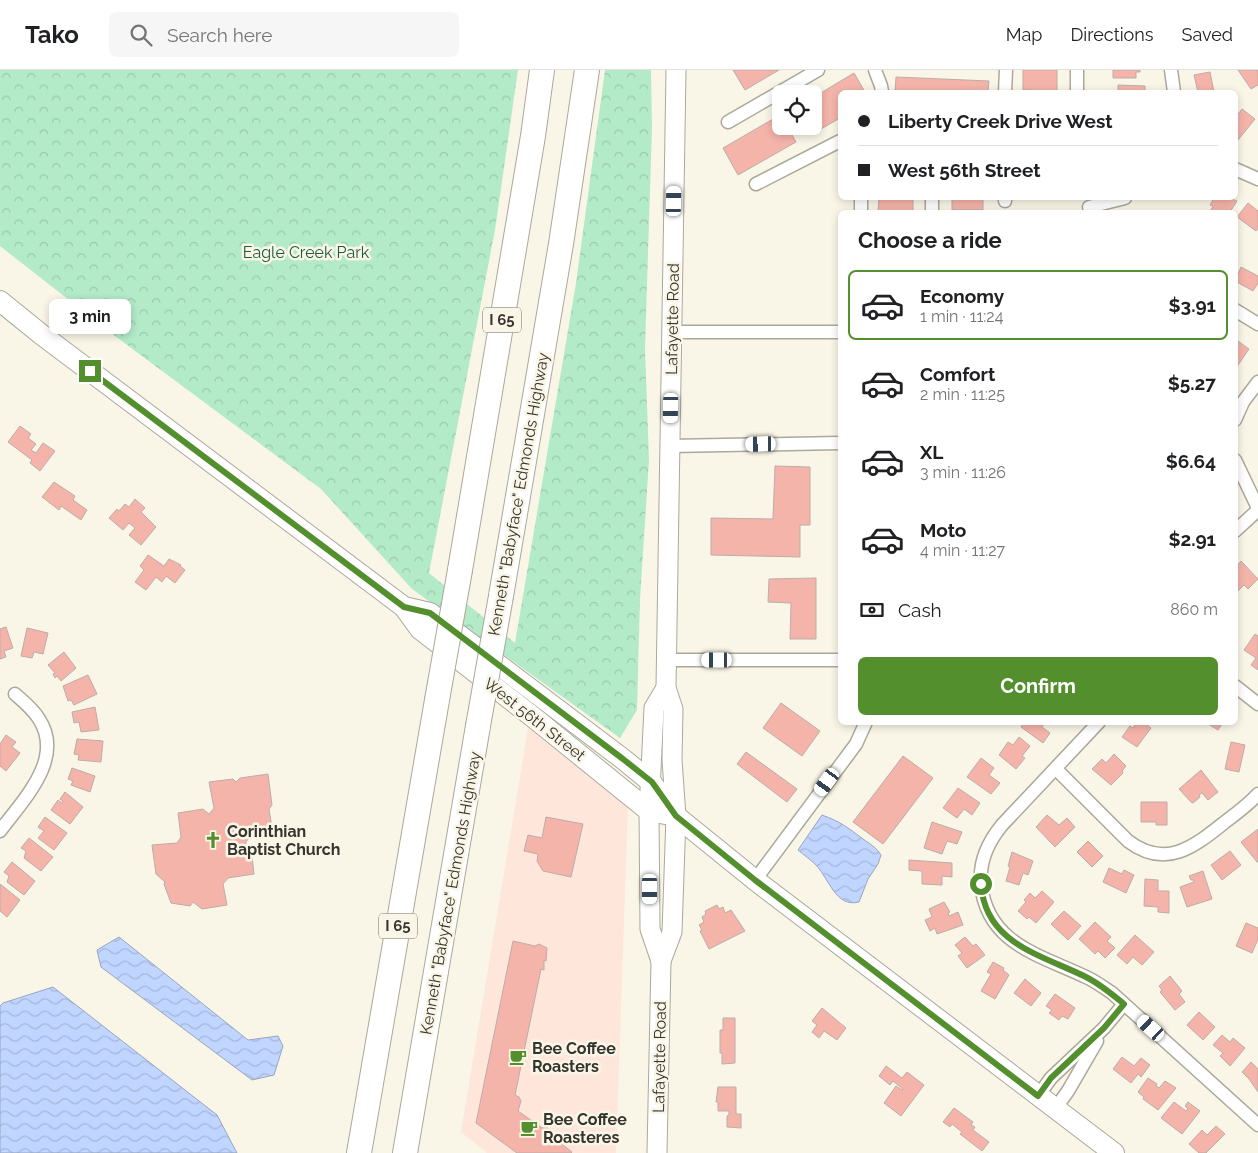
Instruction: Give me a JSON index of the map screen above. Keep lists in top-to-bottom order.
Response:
{
  "streets": {
    "highway": ["I 65", "Kenneth \"Babyface\" Edmonds Highway"],
    "main road": ["Lafayette Road", "West 56th Street"]
  },
  "crossings": [
    ["Lafayette Road", "West 56th Street"]
  ],
  "parks": ["Eagle Creek Park"],
  "places": {
    "church": ["Corinthian Baptist Church"],
    "cafe": ["Bee Coffee Roasters", "Bee Coffee Roasteres"]
  },
  "page": {
    "header": "Tako",
    "search": "Search here",
    "nav": ["Map", "Directions", "Saved"],
    "banner": ["Liberty Creek Drive West", "West 56th Street"],
    "heading": "Choose a ride",
    "list": [
      {
        "name": "Economy",
        "note": "1 min · 11:24",
        "value": "$3.91"
      },
      {
        "name": "Comfort",
        "note": "2 min · 11:25",
        "value": "$5.27"
      },
      {
        "name": "XL",
        "note": "3 min · 11:26",
        "value": "$6.64"
      },
      {
        "name": "Moto",
        "note": "4 min · 11:27",
        "value": "$2.91"
      }
    ],
    "bubble": "3 min",
    "pay": ["Cash", "860 m"],
    "buttons": "Confirm"
  }
}
